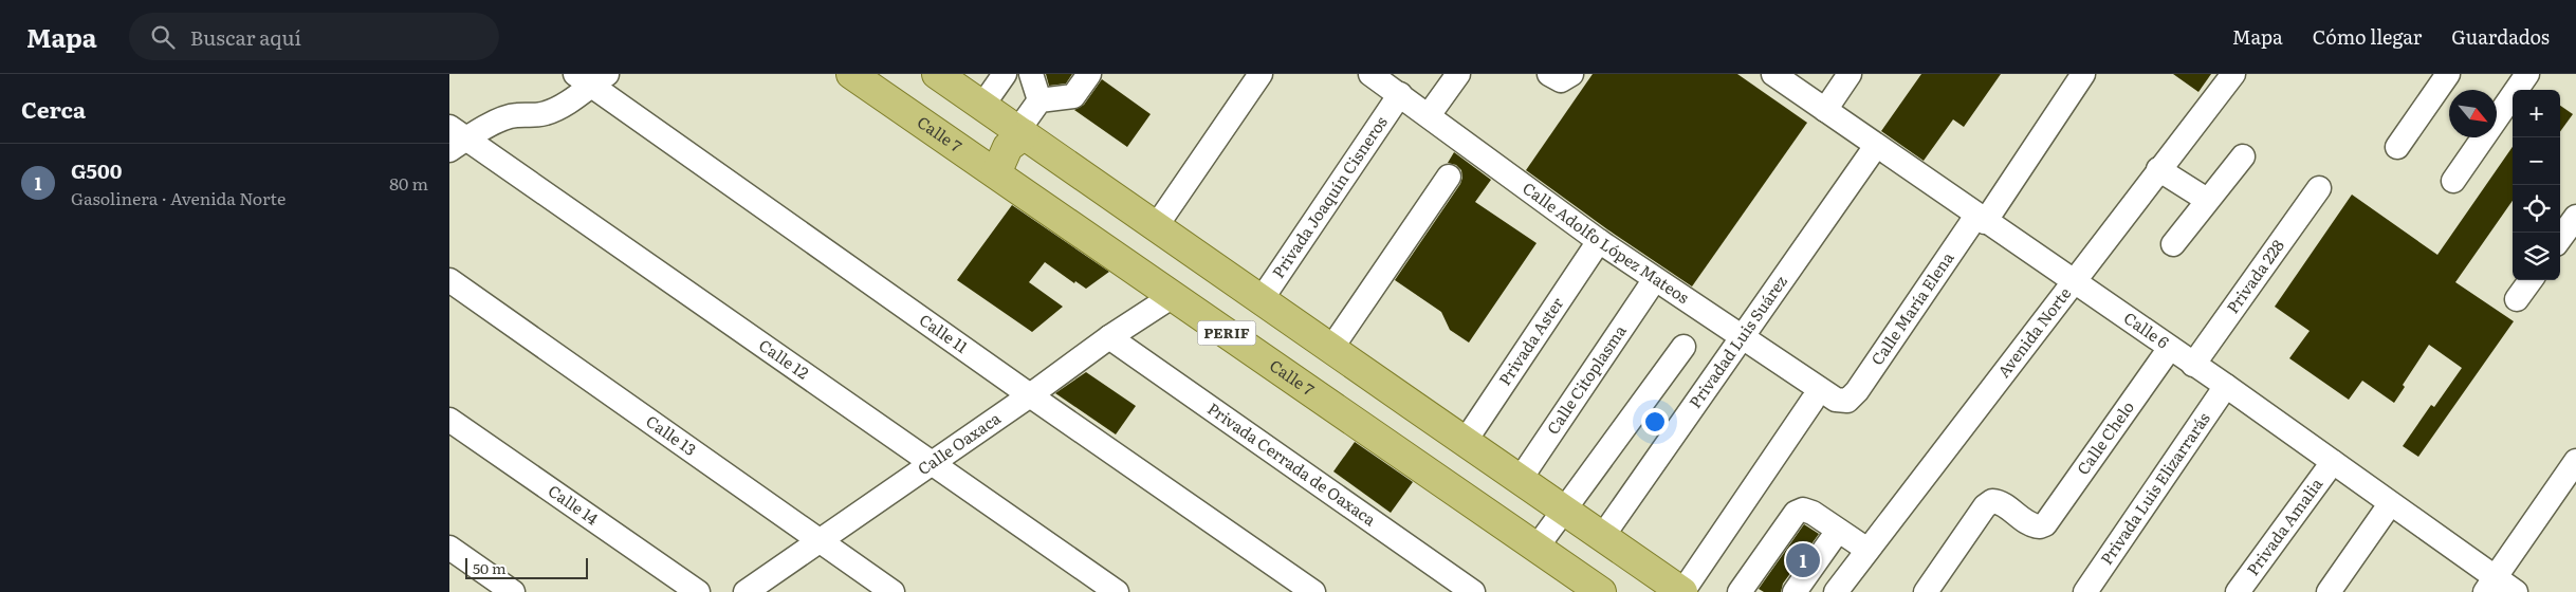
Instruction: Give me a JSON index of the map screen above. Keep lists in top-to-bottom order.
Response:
{
  "streets": {
    "main road": ["Calle 7", "PERIF"],
    "street": [
      "Privada Joaquín Cisneros",
      "Calle Adolfo López Mateos",
      "Privada 228",
      "Calle María Elena",
      "Calle 6",
      "Avenida Norte",
      "Calle 11",
      "Privada Aster",
      "Privadad Luis Suárez",
      "Calle 12",
      "Calle Citoplasma",
      "Calle 13",
      "Calle Chelo",
      "Calle Oaxaca",
      "Privada Cerrada de Oaxaca",
      "Privada Luis Elizarrarás",
      "Calle 14",
      "Privada Amalia"
    ]
  },
  "crossings": [
    ["Calle 7", "Calle Oaxaca"],
    ["Privada Joaquín Cisneros", "Calle Adolfo López Mateos"],
    ["Privada Joaquín Cisneros", "PERIF"],
    ["Calle Adolfo López Mateos", "Calle María Elena"],
    ["Calle Adolfo López Mateos", "Privada Aster"],
    ["Calle Adolfo López Mateos", "Privadad Luis Suárez"],
    ["Calle Adolfo López Mateos", "Calle Citoplasma"],
    ["Privada 228", "Calle 6"],
    ["Calle María Elena", "Calle 6"],
    ["Calle 6", "Avenida Norte"],
    ["Calle 6", "Privadad Luis Suárez"],
    ["Calle 6", "Calle Chelo"],
    ["Calle 6", "Privada Luis Elizarrarás"],
    ["Calle 6", "Privada Amalia"],
    ["PERIF", "Privada Aster"],
    ["PERIF", "Privadad Luis Suárez"],
    ["PERIF", "Calle Citoplasma"],
    ["Calle 11", "Calle Oaxaca"],
    ["Calle 12", "Calle Oaxaca"],
    ["Calle 13", "Calle Oaxaca"],
    ["Calle Oaxaca", "Privada Cerrada de Oaxaca"]
  ],
  "scale_bar": "50 m",
  "north": "bottom right",
  "page": {
    "header": "Mapa",
    "search": "Buscar aquí",
    "nav": ["Mapa", "Cómo llegar", "Guardados"],
    "heading": "Cerca",
    "map_buttons": ["+", "−"],
    "list": [
      {
        "mark": "1",
        "name": "G500",
        "note": "Gasolinera · Avenida Norte",
        "value": "80 m"
      }
    ],
    "pins": "1",
    "scale": "50 m"
  }
}
